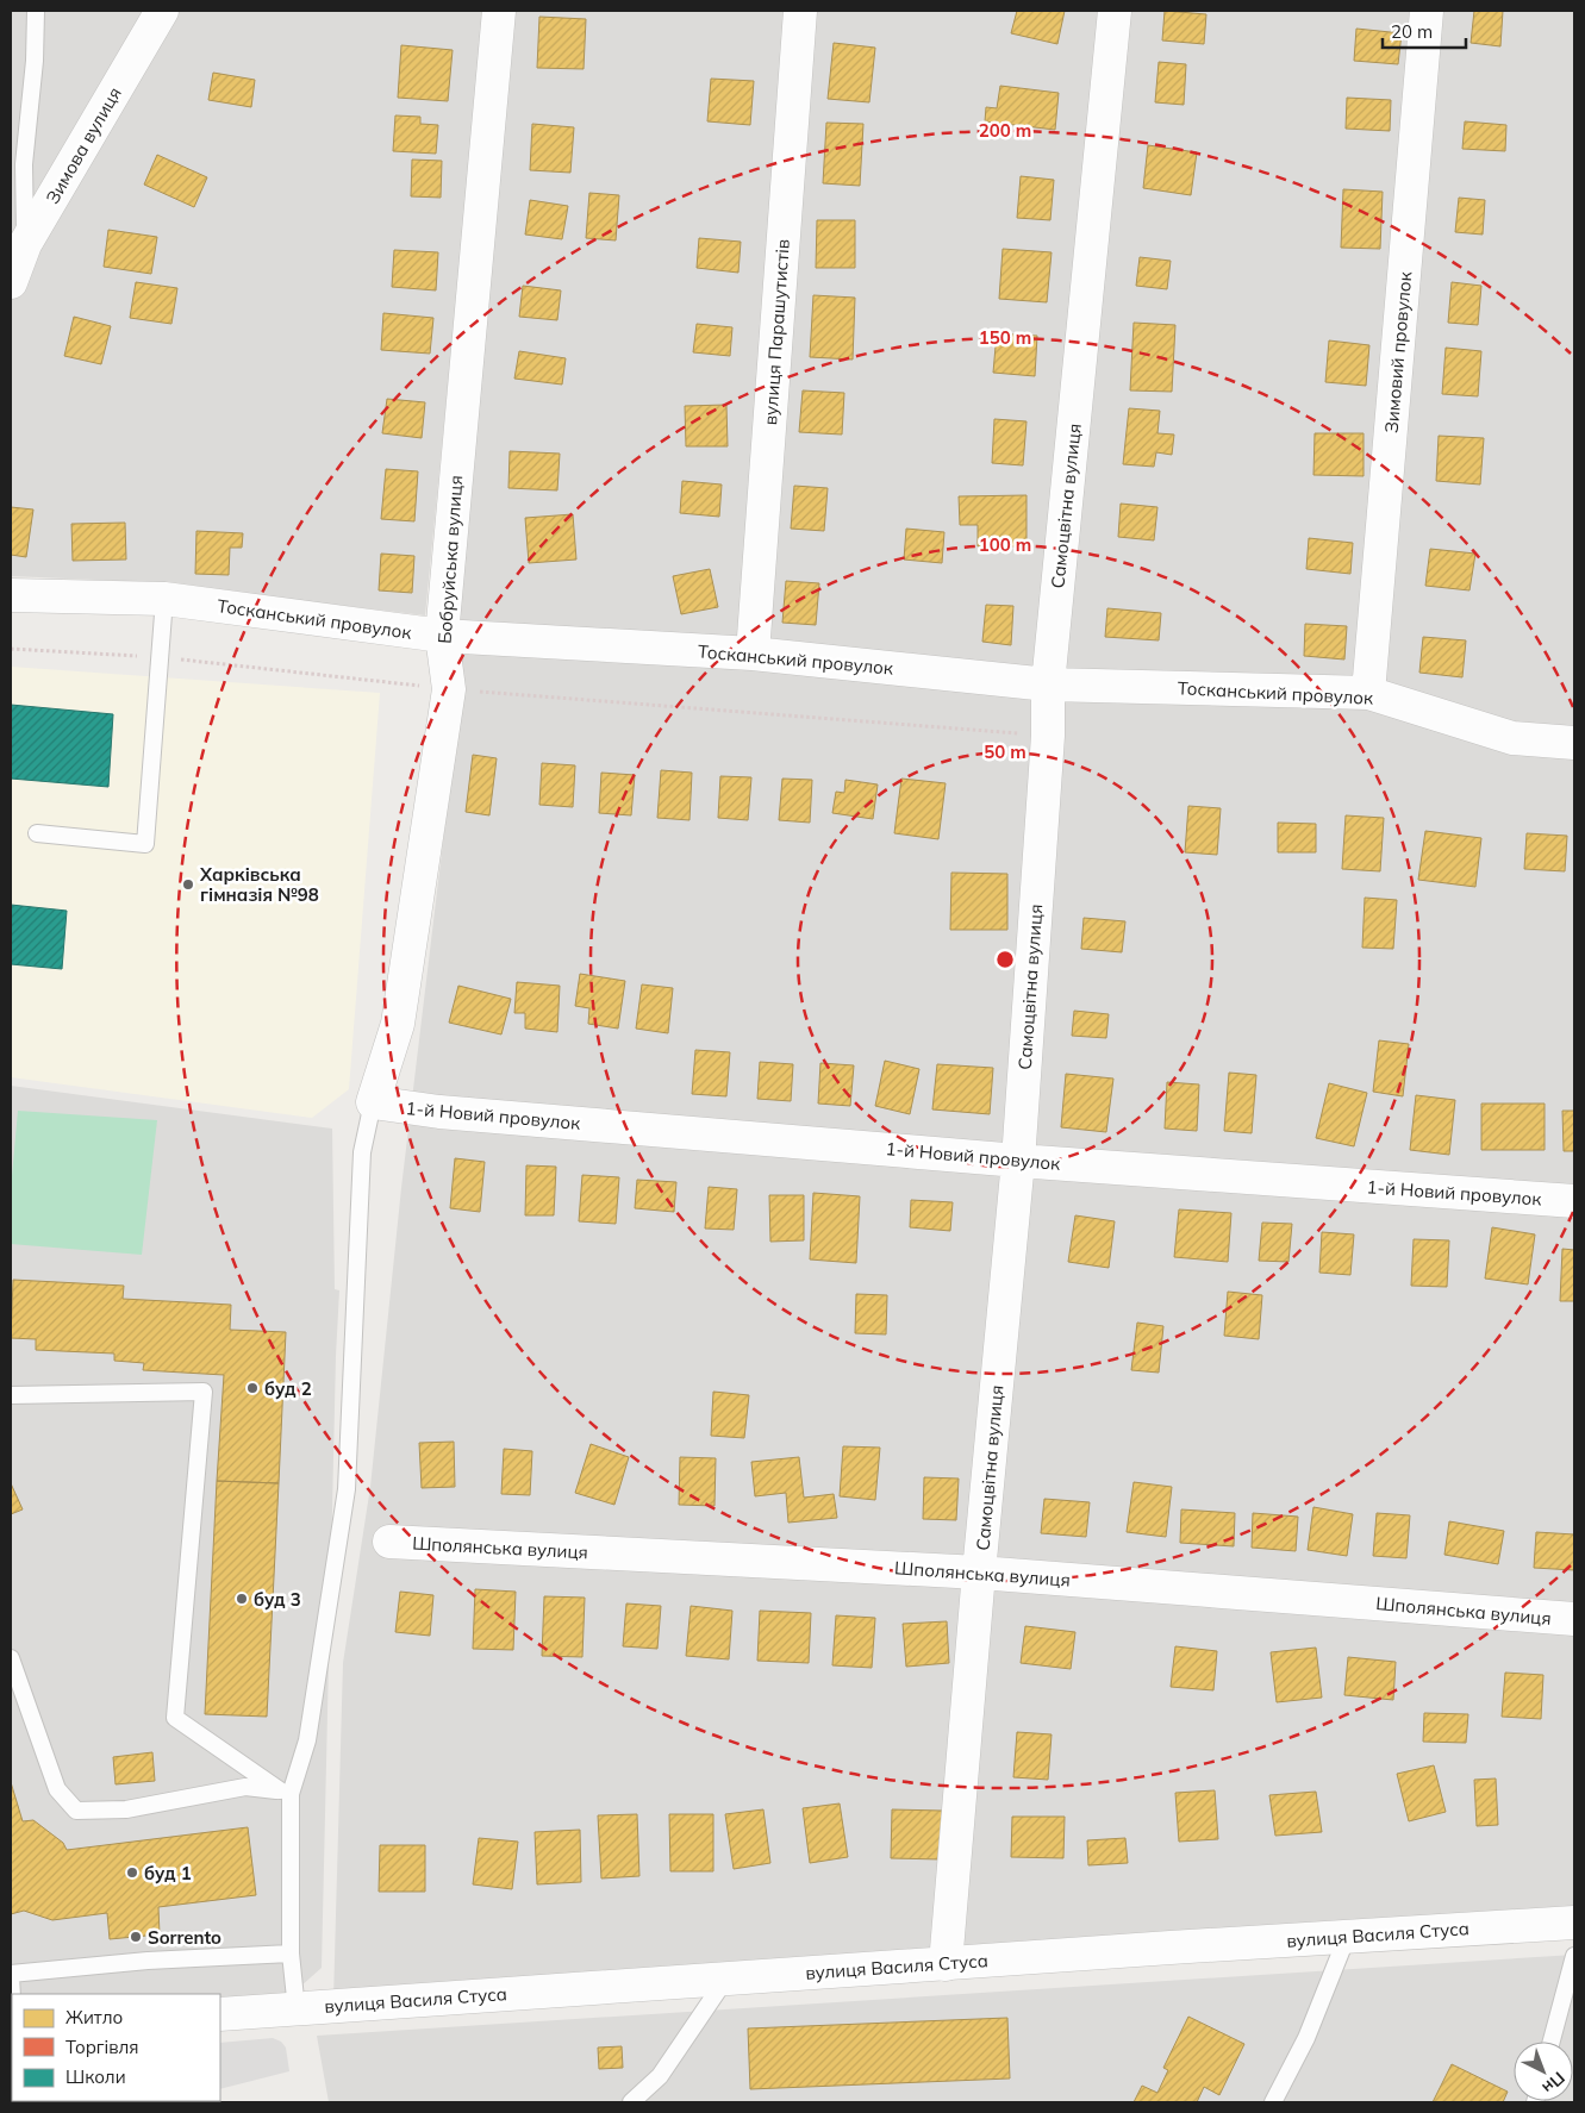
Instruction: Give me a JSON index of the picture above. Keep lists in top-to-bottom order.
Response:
{
  "streets": {
    "street": [
      "Зимова вулиця",
      "вулиця Парашутистів",
      "Зимовий провулок",
      "Самоцвітна вулиця",
      "Бобруйська вулиця",
      "Тосканський провулок",
      "1-й Новий провулок",
      "Шполянська вулиця",
      "вулиця Василя Стуса"
    ]
  },
  "crossings": [
    ["вулиця Парашутистів", "Тосканський провулок"],
    ["Зимовий провулок", "Тосканський провулок"],
    ["Самоцвітна вулиця", "Тосканський провулок"],
    ["Самоцвітна вулиця", "1-й Новий провулок"],
    ["Самоцвітна вулиця", "Шполянська вулиця"],
    ["Самоцвітна вулиця", "вулиця Василя Стуса"],
    ["Бобруйська вулиця", "Тосканський провулок"],
    ["Бобруйська вулиця", "1-й Новий провулок"]
  ],
  "places": [
    "Харківська гімназія №98",
    "буд 2",
    "буд 3",
    "буд 1",
    "Sorrento"
  ],
  "legend": ["Житло", "Торгівля", "Школи"],
  "scale_bar": "20 m",
  "north": "bottom right",
  "rings": [
    "200 m",
    "150 m",
    "100 m",
    "50 m"
  ]
}
